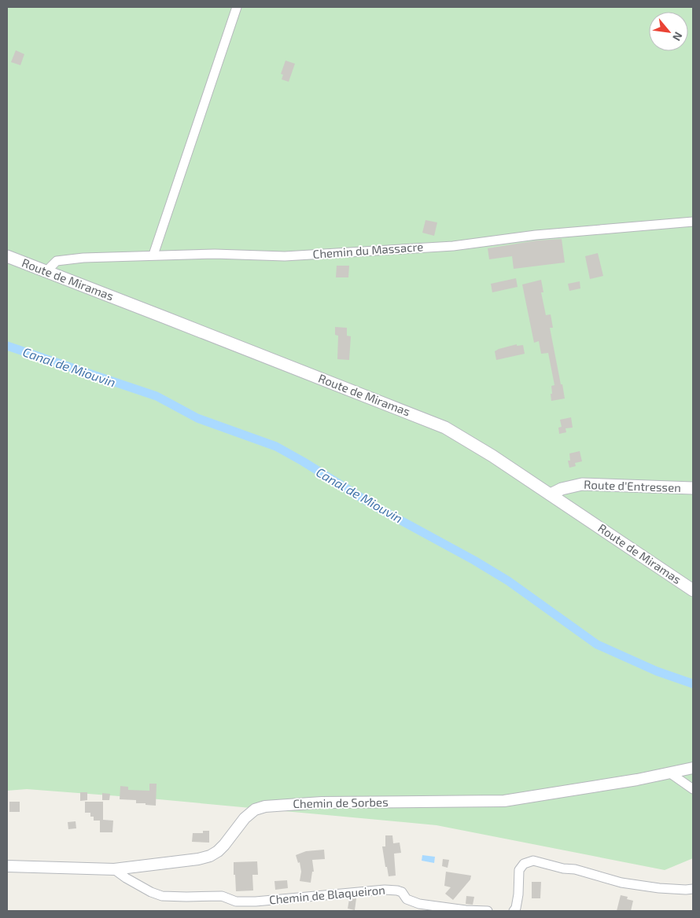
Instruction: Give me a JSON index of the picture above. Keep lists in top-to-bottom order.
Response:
{
  "streets": {
    "main road": ["Route de Miramas", "Route d'Entressen"],
    "street": ["Chemin du Massacre", "Chemin de Sorbes", "Chemin de Blaqueiron"]
  },
  "crossings": [
    ["Chemin du Massacre", "Route de Miramas"],
    ["Route de Miramas", "Route d'Entressen"],
    ["Chemin de Sorbes", "Chemin de Blaqueiron"]
  ],
  "water": ["Canal de Miouvin"],
  "north": "bottom right"
}
